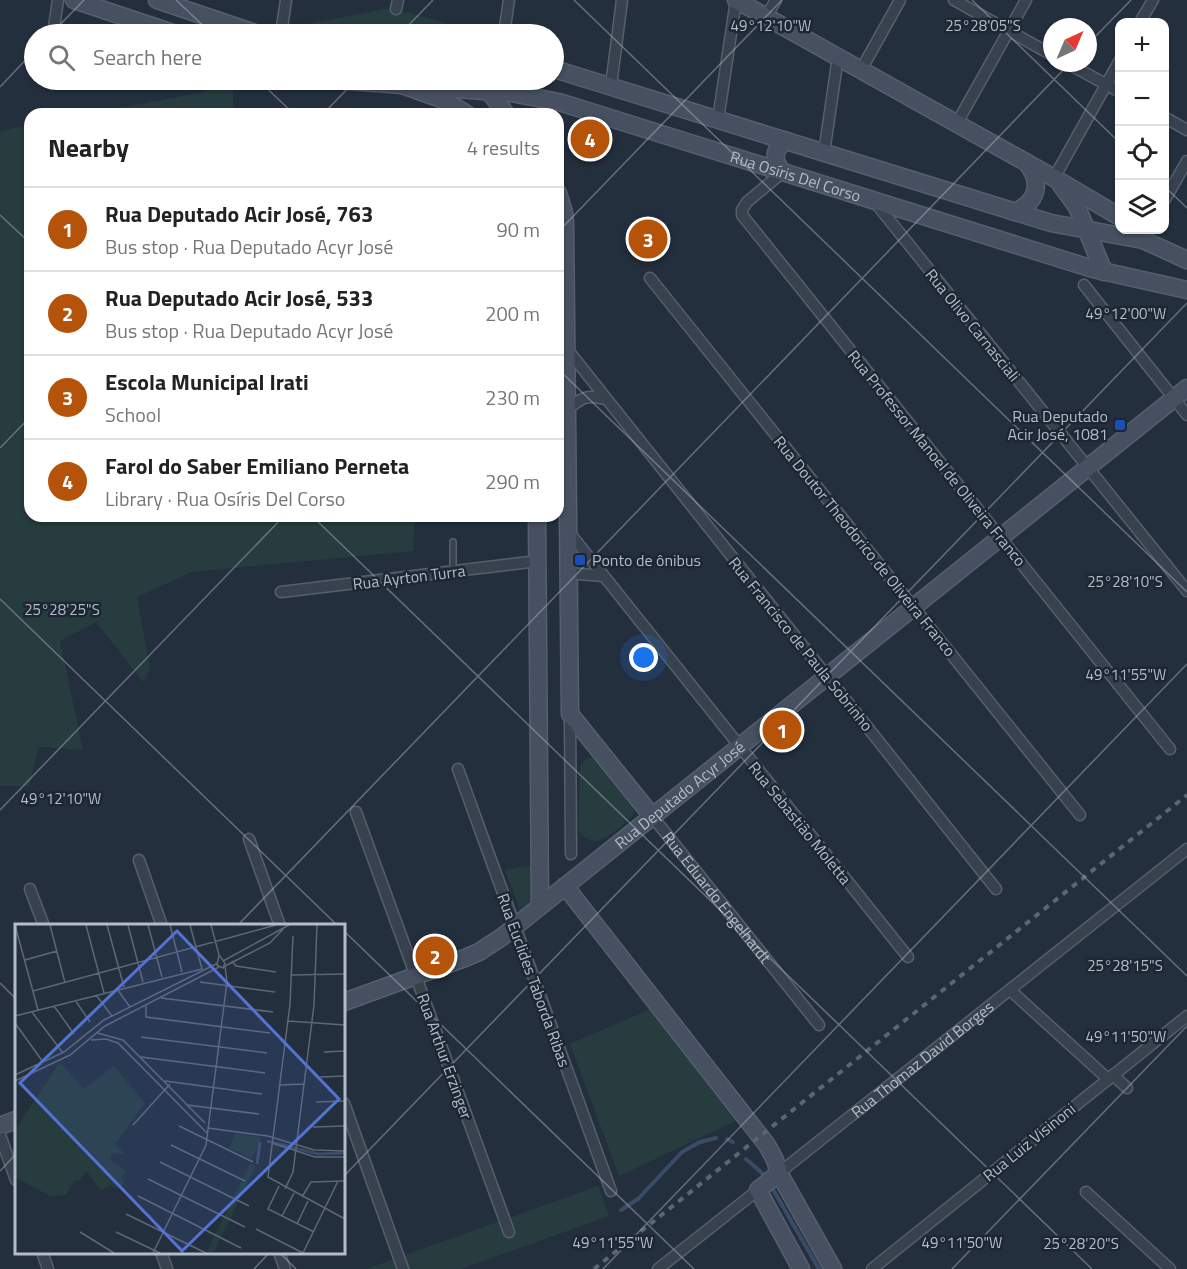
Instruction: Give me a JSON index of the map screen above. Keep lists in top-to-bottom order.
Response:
{
  "streets": {
    "street": [
      "Rua Osíris Del Corso",
      "Rua Olivo Carnasciali",
      "Rua Professor Manoel de Oliveira Franco",
      "Rua Doutor Theodorico de Oliveira Franco",
      "Rua Ayrton Turra",
      "Rua Francisco de Paula Sobrinho",
      "Rua Deputado Acyr José",
      "Rua Sebastião Moletta",
      "Rua Eduardo Engelhardt",
      "Rua Euclides Taborda Ribas",
      "Rua Arthur Erzinger",
      "Rua Thomaz David Borges",
      "Rua Luiz Visinoni"
    ]
  },
  "crossings": [
    ["Rua Osíris Del Corso", "Rua Olivo Carnasciali"],
    ["Rua Osíris Del Corso", "Rua Professor Manoel de Oliveira Franco"],
    ["Rua Olivo Carnasciali", "Rua Deputado Acyr José"],
    ["Rua Professor Manoel de Oliveira Franco", "Rua Deputado Acyr José"],
    ["Rua Doutor Theodorico de Oliveira Franco", "Rua Deputado Acyr José"],
    ["Rua Francisco de Paula Sobrinho", "Rua Deputado Acyr José"],
    ["Rua Deputado Acyr José", "Rua Sebastião Moletta"],
    ["Rua Deputado Acyr José", "Rua Eduardo Engelhardt"],
    ["Rua Deputado Acyr José", "Rua Euclides Taborda Ribas"],
    ["Rua Deputado Acyr José", "Rua Arthur Erzinger"]
  ],
  "places": {
    "transit": ["Rua Deputado Acir José, 1081", "Ponto de ônibus"]
  },
  "north": "top right",
  "page": {
    "map_buttons": ["+", "−"],
    "search": "Search here",
    "heading": ["Nearby", "4 results"],
    "pins": [
      "4",
      "3",
      "1",
      "2"
    ],
    "list": [
      {
        "mark": "1",
        "name": "Rua Deputado Acir José, 763",
        "note": "Bus stop · Rua Deputado Acyr José",
        "value": "90 m"
      },
      {
        "mark": "2",
        "name": "Rua Deputado Acir José, 533",
        "note": "Bus stop · Rua Deputado Acyr José",
        "value": "200 m"
      },
      {
        "mark": "3",
        "name": "Escola Municipal Irati",
        "note": "School",
        "value": "230 m"
      },
      {
        "mark": "4",
        "name": "Farol do Saber Emiliano Perneta",
        "note": "Library · Rua Osíris Del Corso",
        "value": "290 m"
      }
    ]
  },
  "coordinates": [
    "25°28'05\"S",
    "49°12'10\"W",
    "49°12'00\"W",
    "25°28'10\"S",
    "25°28'25\"S",
    "49°11'55\"W",
    "25°28'15\"S",
    "49°11'50\"W",
    "25°28'20\"S"
  ]
}
